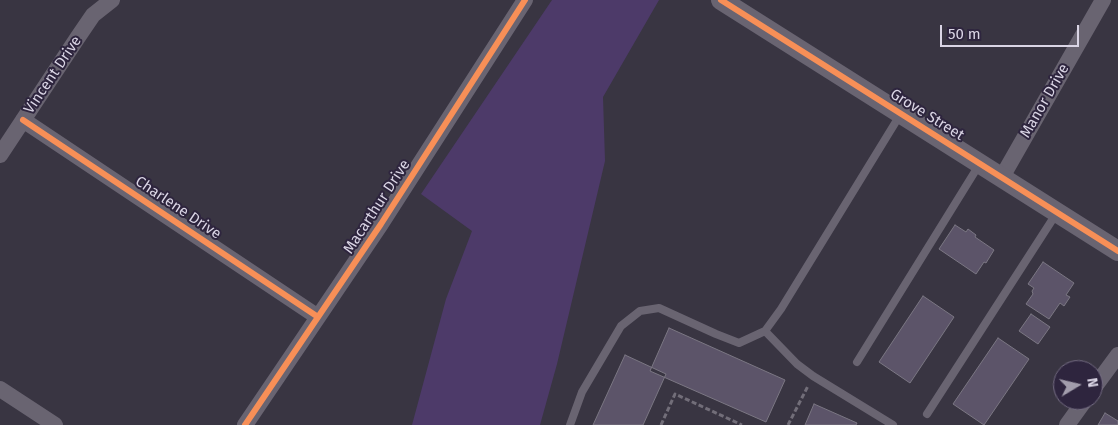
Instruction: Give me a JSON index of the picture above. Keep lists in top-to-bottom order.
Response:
{
  "streets": {
    "street": [
      "Vincent Drive",
      "Manor Drive",
      "Grove Street",
      "Macarthur Drive",
      "Charlene Drive"
    ]
  },
  "crossings": [
    ["Vincent Drive", "Charlene Drive"],
    ["Manor Drive", "Grove Street"],
    ["Macarthur Drive", "Charlene Drive"]
  ],
  "scale_bar": "50 m",
  "north": "right"
}
